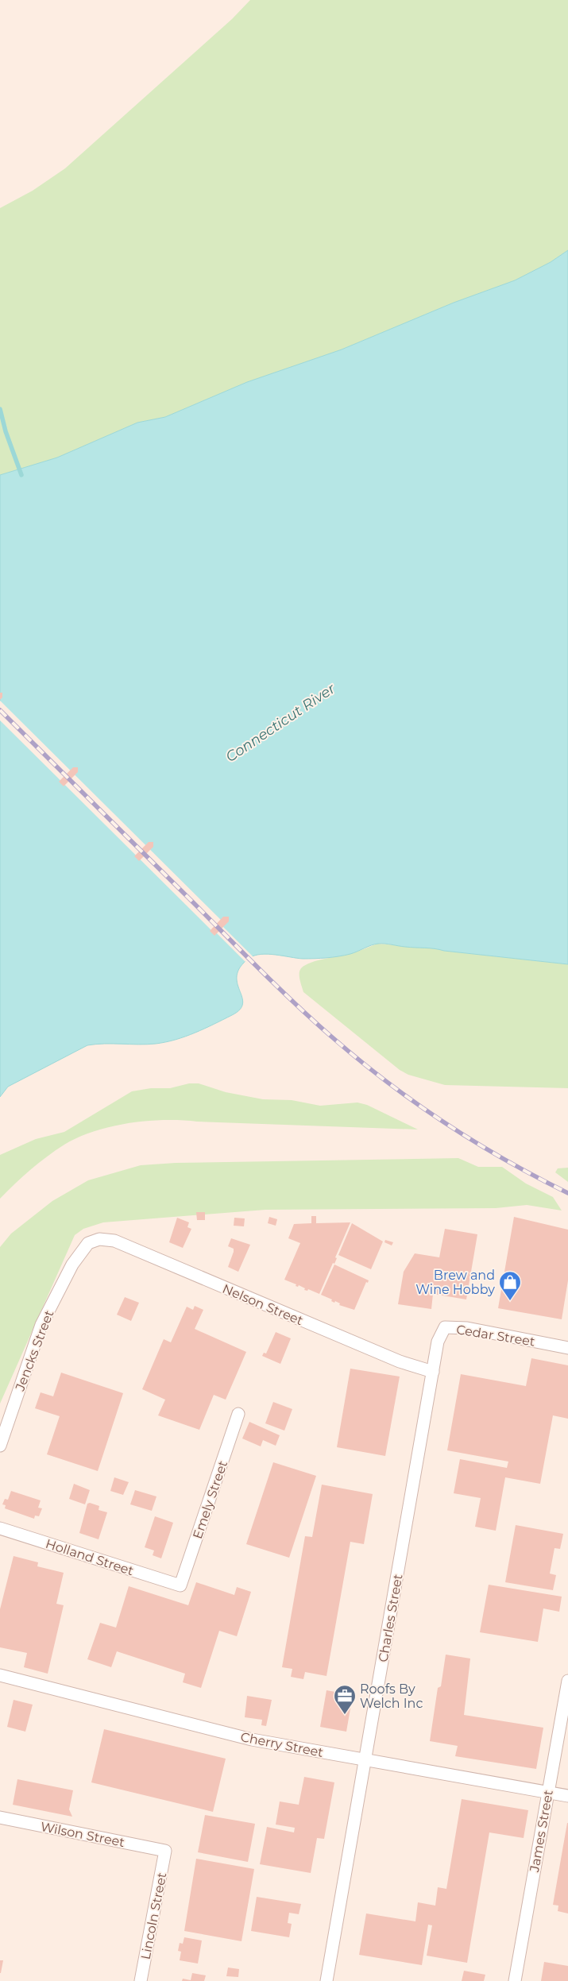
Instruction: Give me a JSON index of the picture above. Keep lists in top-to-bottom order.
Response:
{
  "streets": {
    "street": [
      "Nelson Street",
      "Cedar Street",
      "Jencks Street",
      "Emely Street",
      "Holland Street",
      "Charles Street",
      "Cherry Street",
      "James Street",
      "Wilson Street",
      "Lincoln Street"
    ]
  },
  "crossings": [
    ["Nelson Street", "Cedar Street"],
    ["Nelson Street", "Jencks Street"],
    ["Nelson Street", "Charles Street"],
    ["Cedar Street", "Charles Street"],
    ["Emely Street", "Holland Street"],
    ["Charles Street", "Cherry Street"],
    ["Cherry Street", "James Street"],
    ["Wilson Street", "Lincoln Street"]
  ],
  "water": ["Connecticut River"],
  "places": {
    "shop": ["Brew and Wine Hobby"],
    "office": ["Roofs By Welch Inc"]
  }
}
